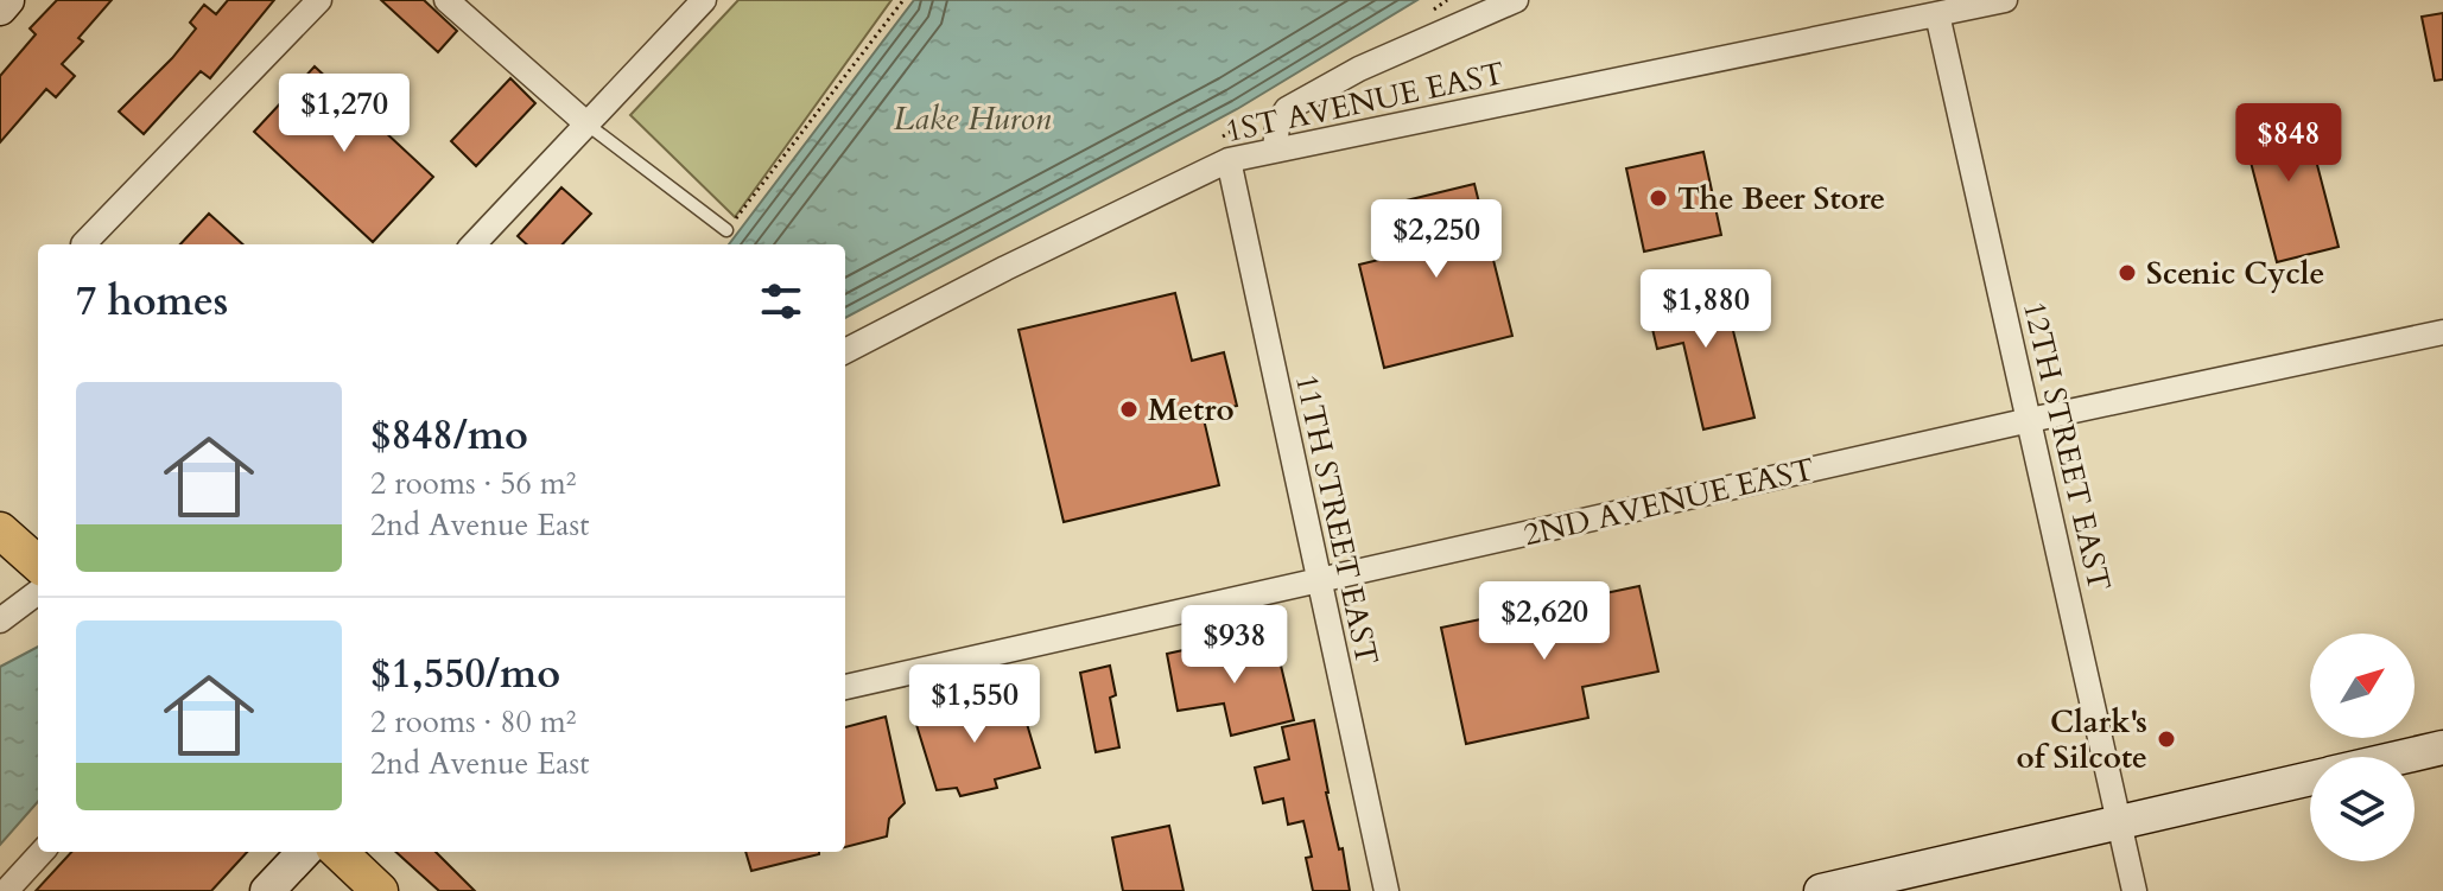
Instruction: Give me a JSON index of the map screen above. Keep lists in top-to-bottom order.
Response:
{
  "streets": {
    "street": [
      "1ST AVENUE EAST",
      "12TH STREET EAST",
      "2ND AVENUE EAST",
      "11TH STREET EAST"
    ]
  },
  "crossings": [
    ["1ST AVENUE EAST", "12TH STREET EAST"],
    ["1ST AVENUE EAST", "11TH STREET EAST"],
    ["12TH STREET EAST", "2ND AVENUE EAST"],
    ["2ND AVENUE EAST", "11TH STREET EAST"]
  ],
  "water": ["Lake Huron"],
  "places": [
    "The Beer Store",
    "Scenic Cycle",
    "Metro",
    "Clark's of Silcote"
  ],
  "north": "top right",
  "page": {
    "price": [
      "$1,270",
      "$848",
      "$2,250",
      "$1,880",
      "$2,620",
      "$938",
      "$1,550"
    ],
    "heading": "7 homes",
    "list": [
      {
        "name": "$848/mo",
        "note": "2 rooms · 56 m² · 2nd Avenue East"
      },
      {
        "name": "$1,550/mo",
        "note": "2 rooms · 80 m² · 2nd Avenue East"
      }
    ]
  }
}
